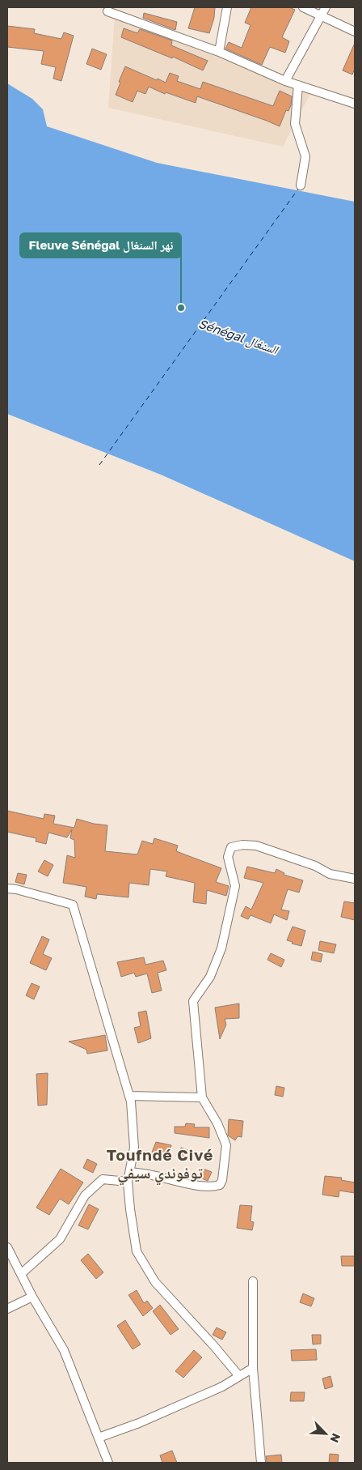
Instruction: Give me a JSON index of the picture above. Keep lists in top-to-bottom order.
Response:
{
  "districts": ["Toufndé Civé توفوندي سيفي"],
  "water": ["Sénégal السنغال"],
  "places": ["Fleuve Sénégal نهر السنغال"],
  "north": "bottom right"
}
